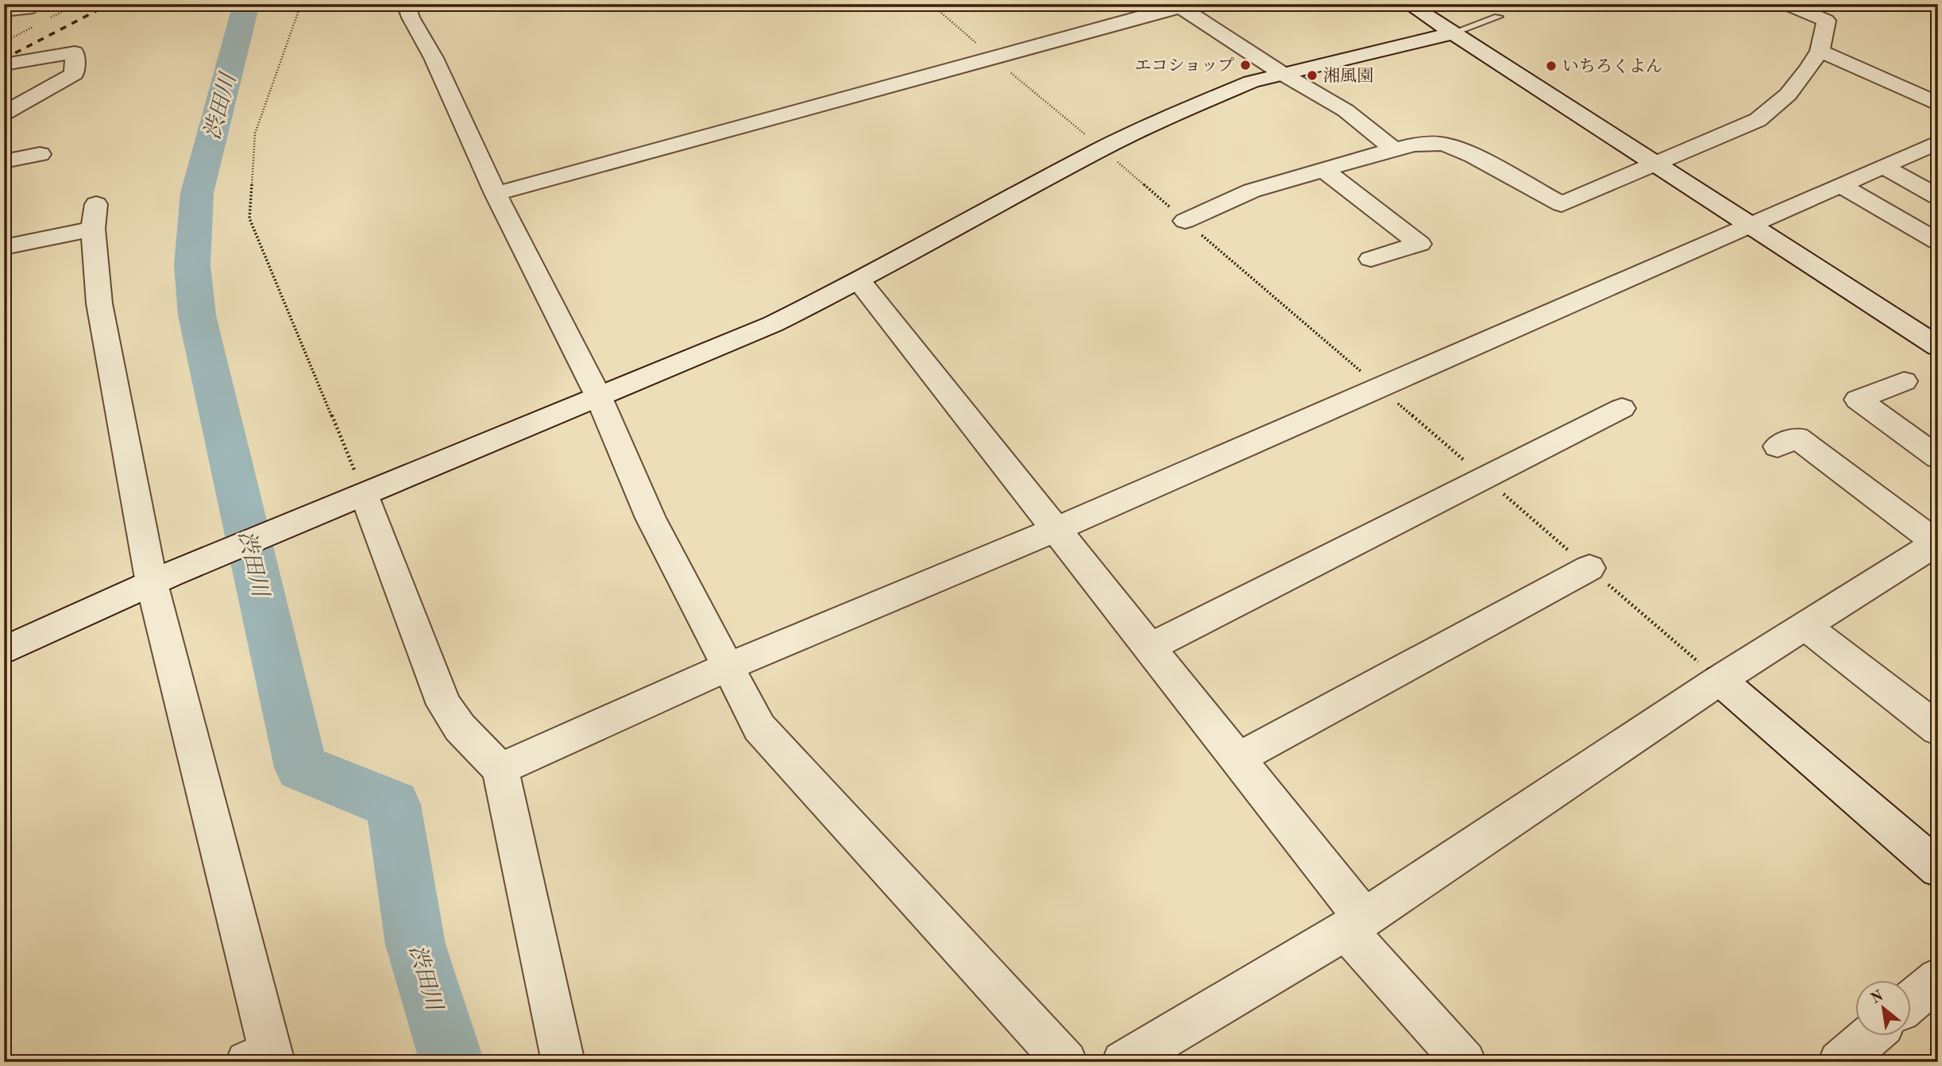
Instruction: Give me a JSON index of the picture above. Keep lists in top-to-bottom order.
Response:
{
  "water": ["渋田川"],
  "places": ["エコショップ", "いちろくよん", "湘風園"],
  "north": "top left"
}
